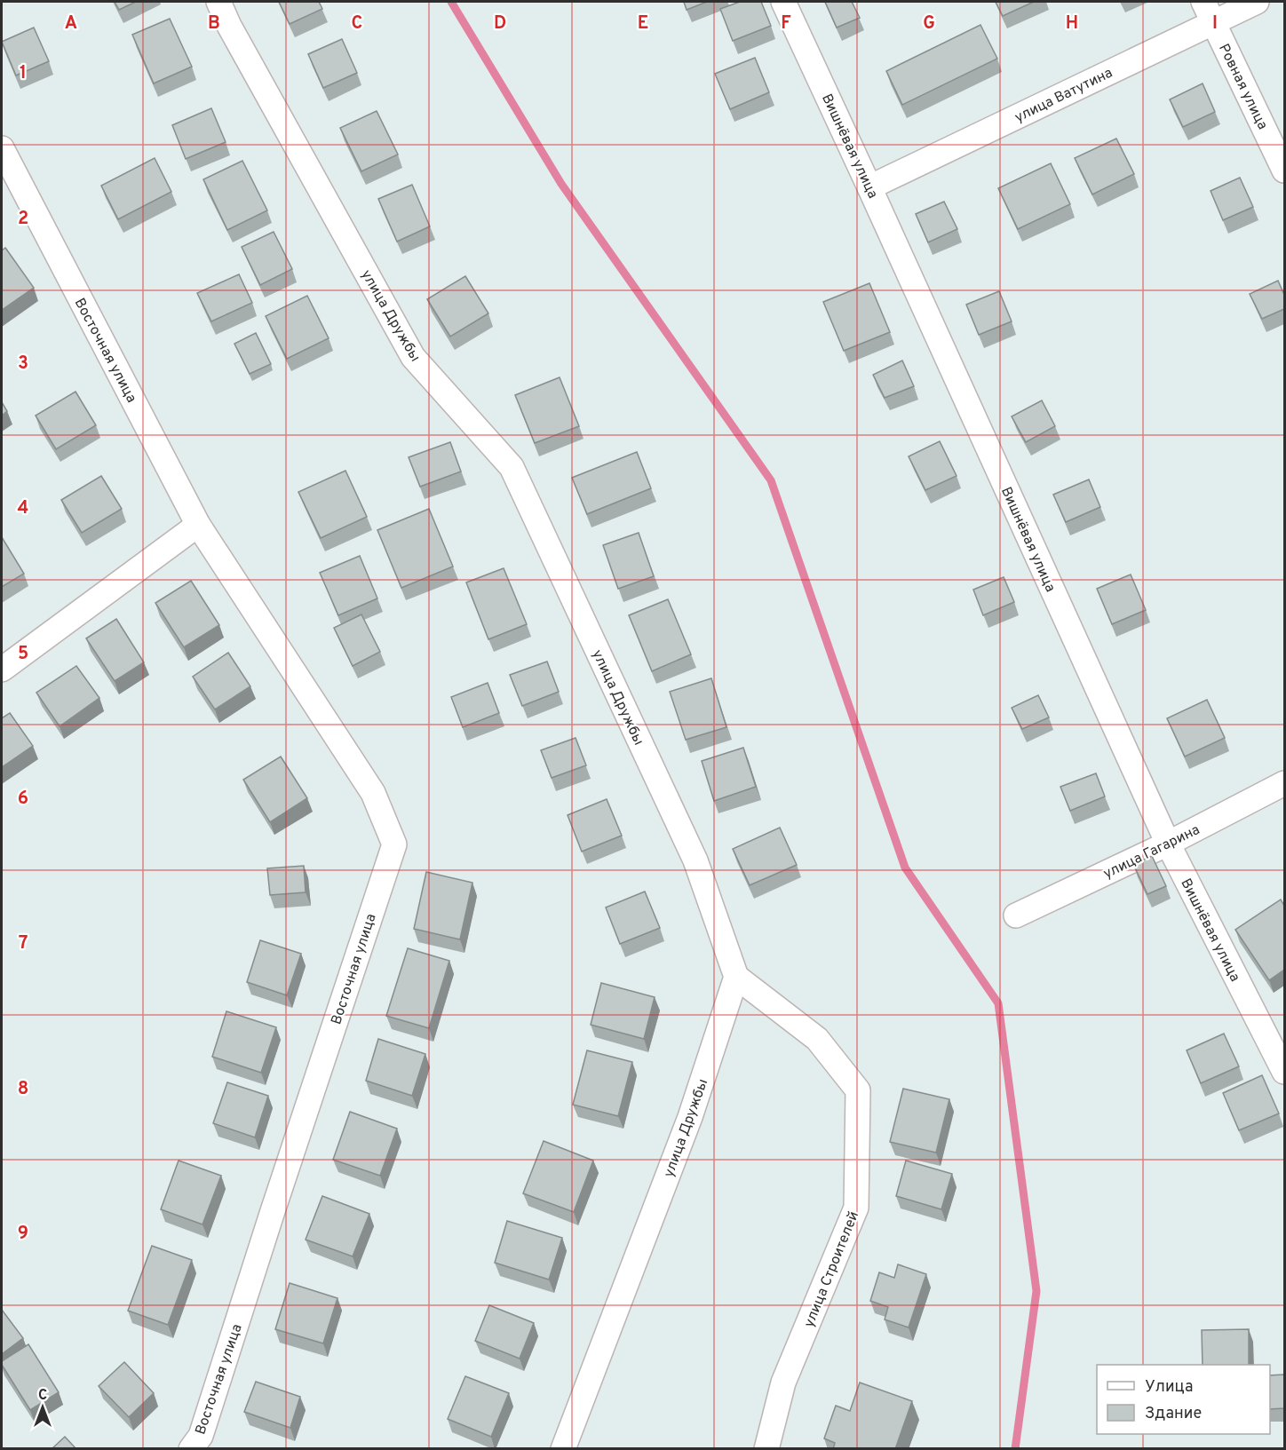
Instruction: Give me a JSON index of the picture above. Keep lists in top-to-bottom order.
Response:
{
  "streets": {
    "street": [
      "Ровная улица",
      "улица Ватутина",
      "Вишнёвая улица",
      "улица Дружбы",
      "Восточная улица",
      "улица Гагарина",
      "улица Строителей"
    ]
  },
  "crossings": [
    ["Ровная улица", "улица Ватутина"],
    ["улица Ватутина", "Вишнёвая улица"],
    ["Вишнёвая улица", "улица Гагарина"],
    ["улица Дружбы", "улица Строителей"]
  ],
  "legend": ["Улица", "Здание"],
  "north": "top",
  "grid": {
    "columns": [
      "A",
      "B",
      "C",
      "D",
      "E",
      "F",
      "G",
      "H",
      "I"
    ],
    "rows": [
      "1",
      "2",
      "3",
      "4",
      "5",
      "6",
      "7",
      "8",
      "9"
    ]
  }
}
